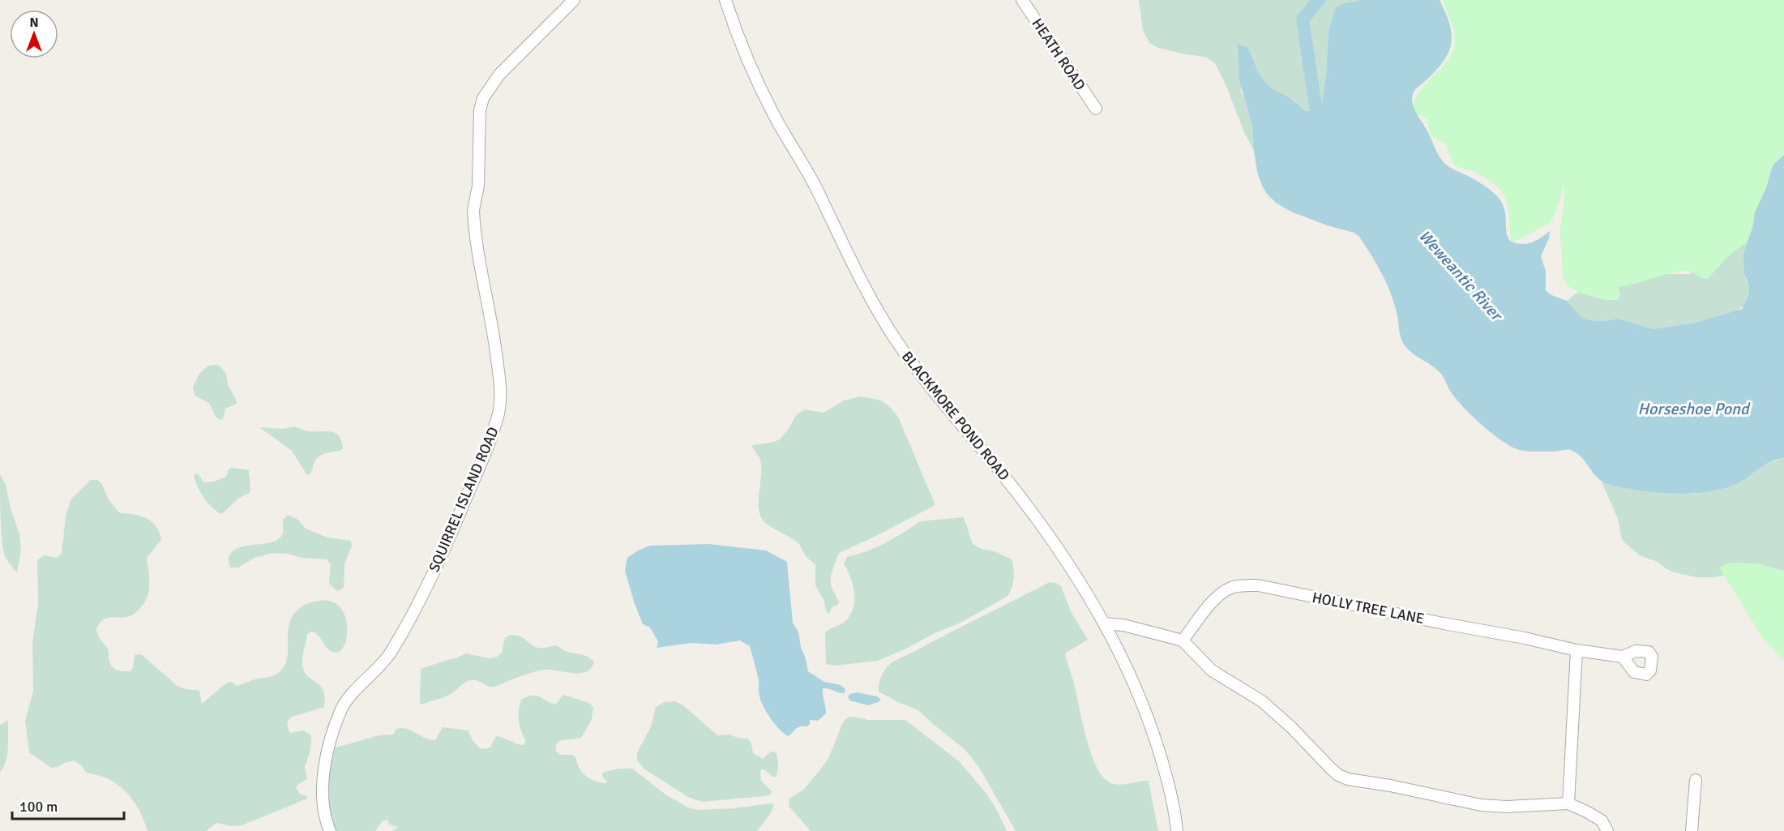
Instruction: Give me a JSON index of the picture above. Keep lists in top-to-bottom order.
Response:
{
  "streets": {
    "street": [
      "HEATH ROAD",
      "BLACKMORE POND ROAD",
      "SQUIRREL ISLAND ROAD",
      "HOLLY TREE LANE"
    ]
  },
  "water": ["Weweantic River", "Horseshoe Pond"],
  "scale_bar": "100 m",
  "north": "top"
}
